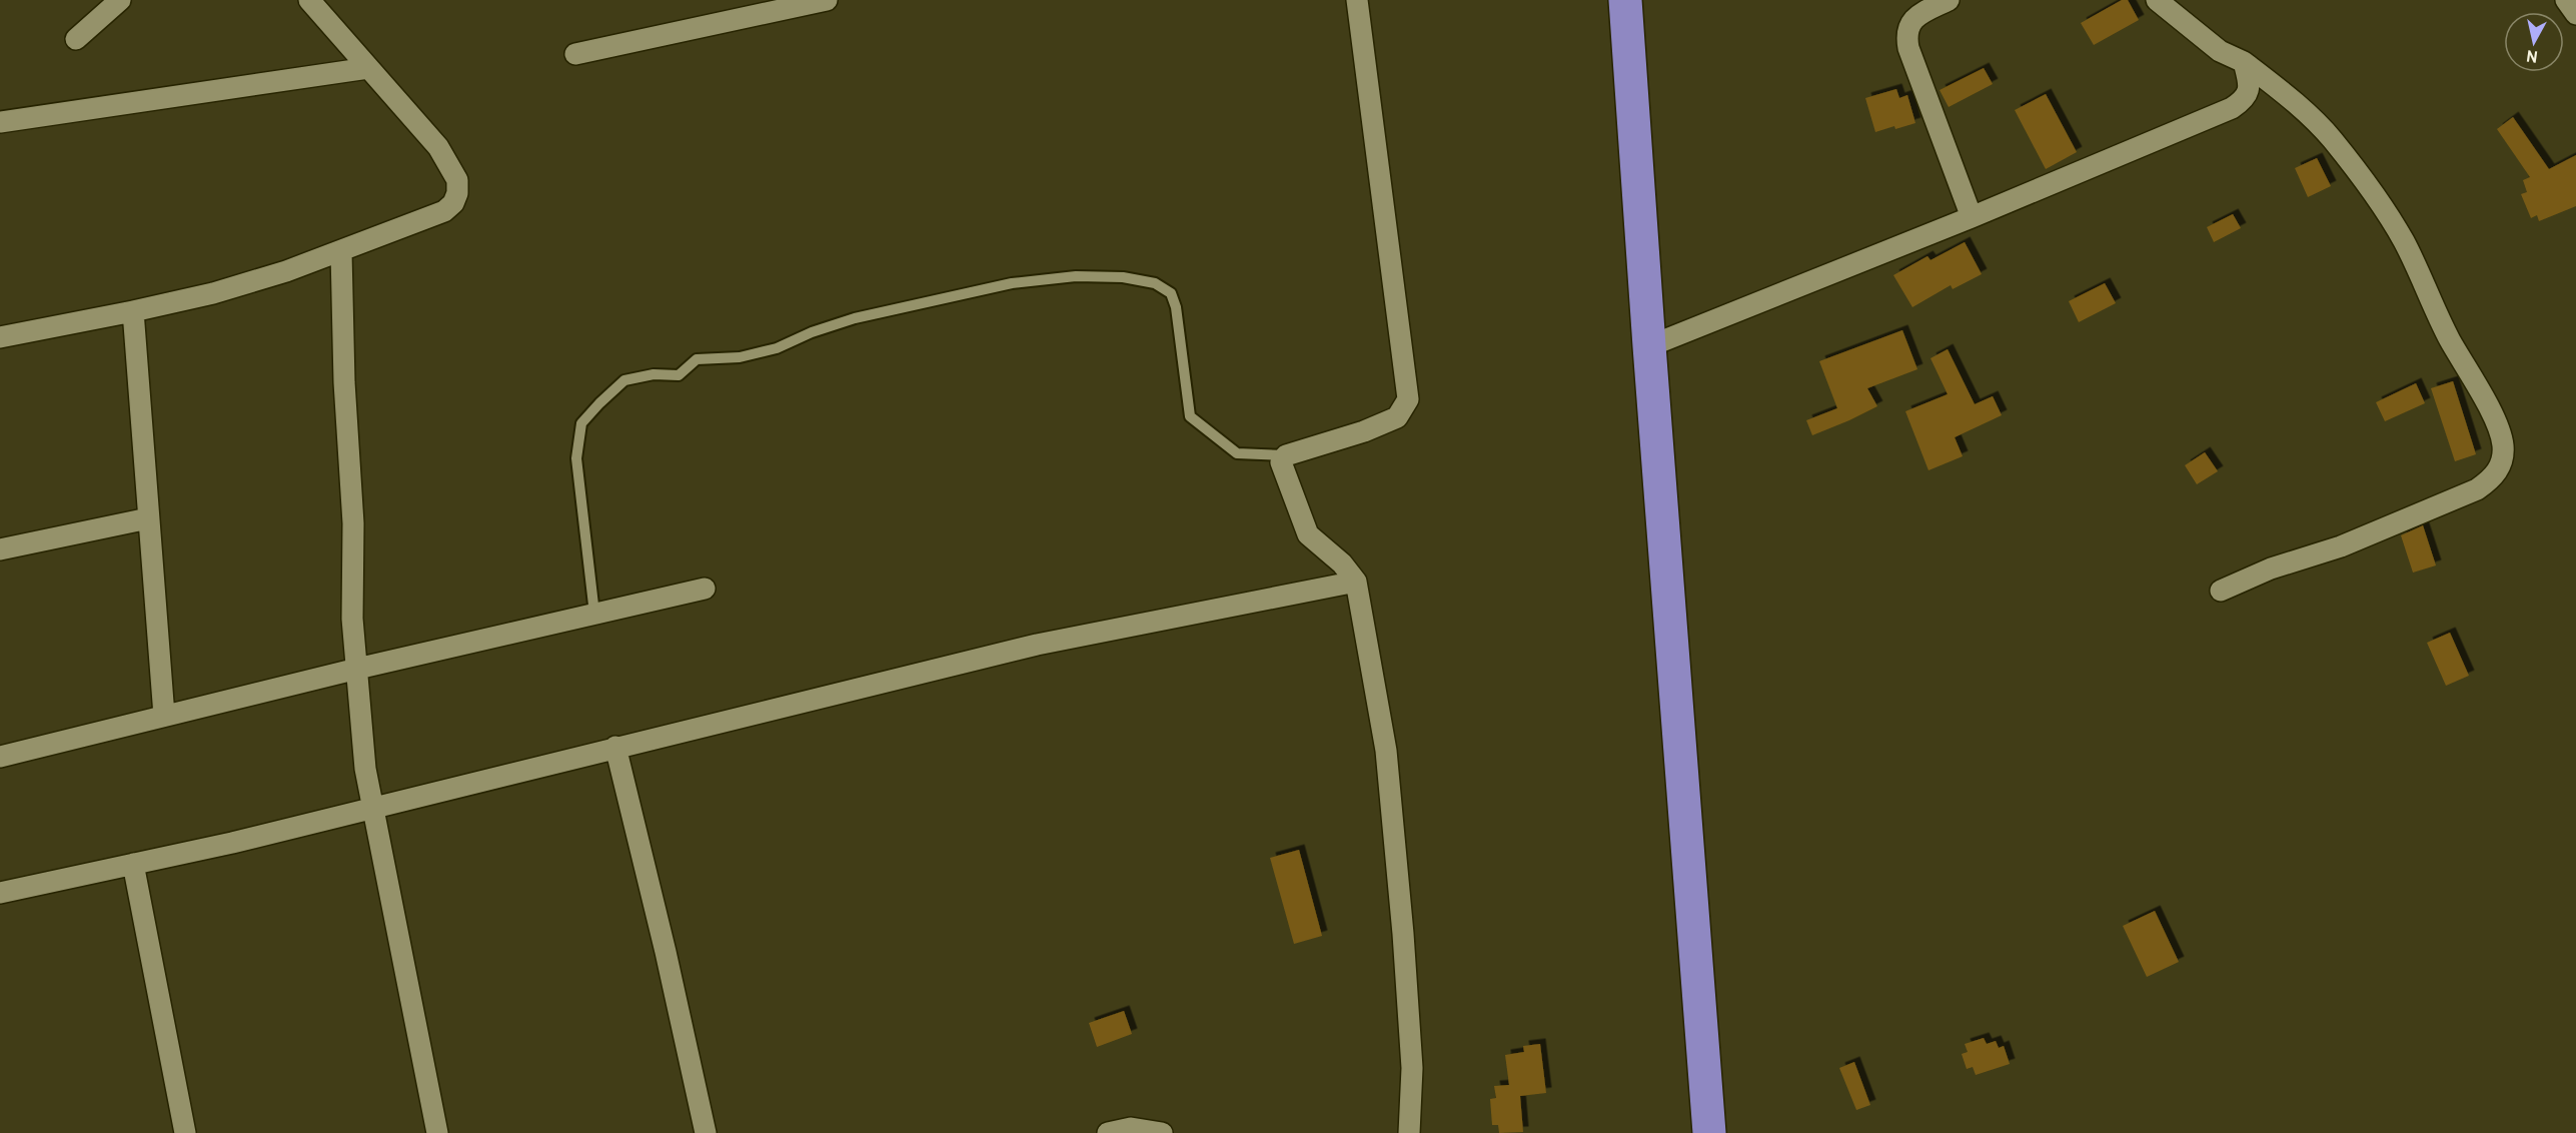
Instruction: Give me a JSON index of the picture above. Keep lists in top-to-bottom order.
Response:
{
  "north": "bottom"
}
